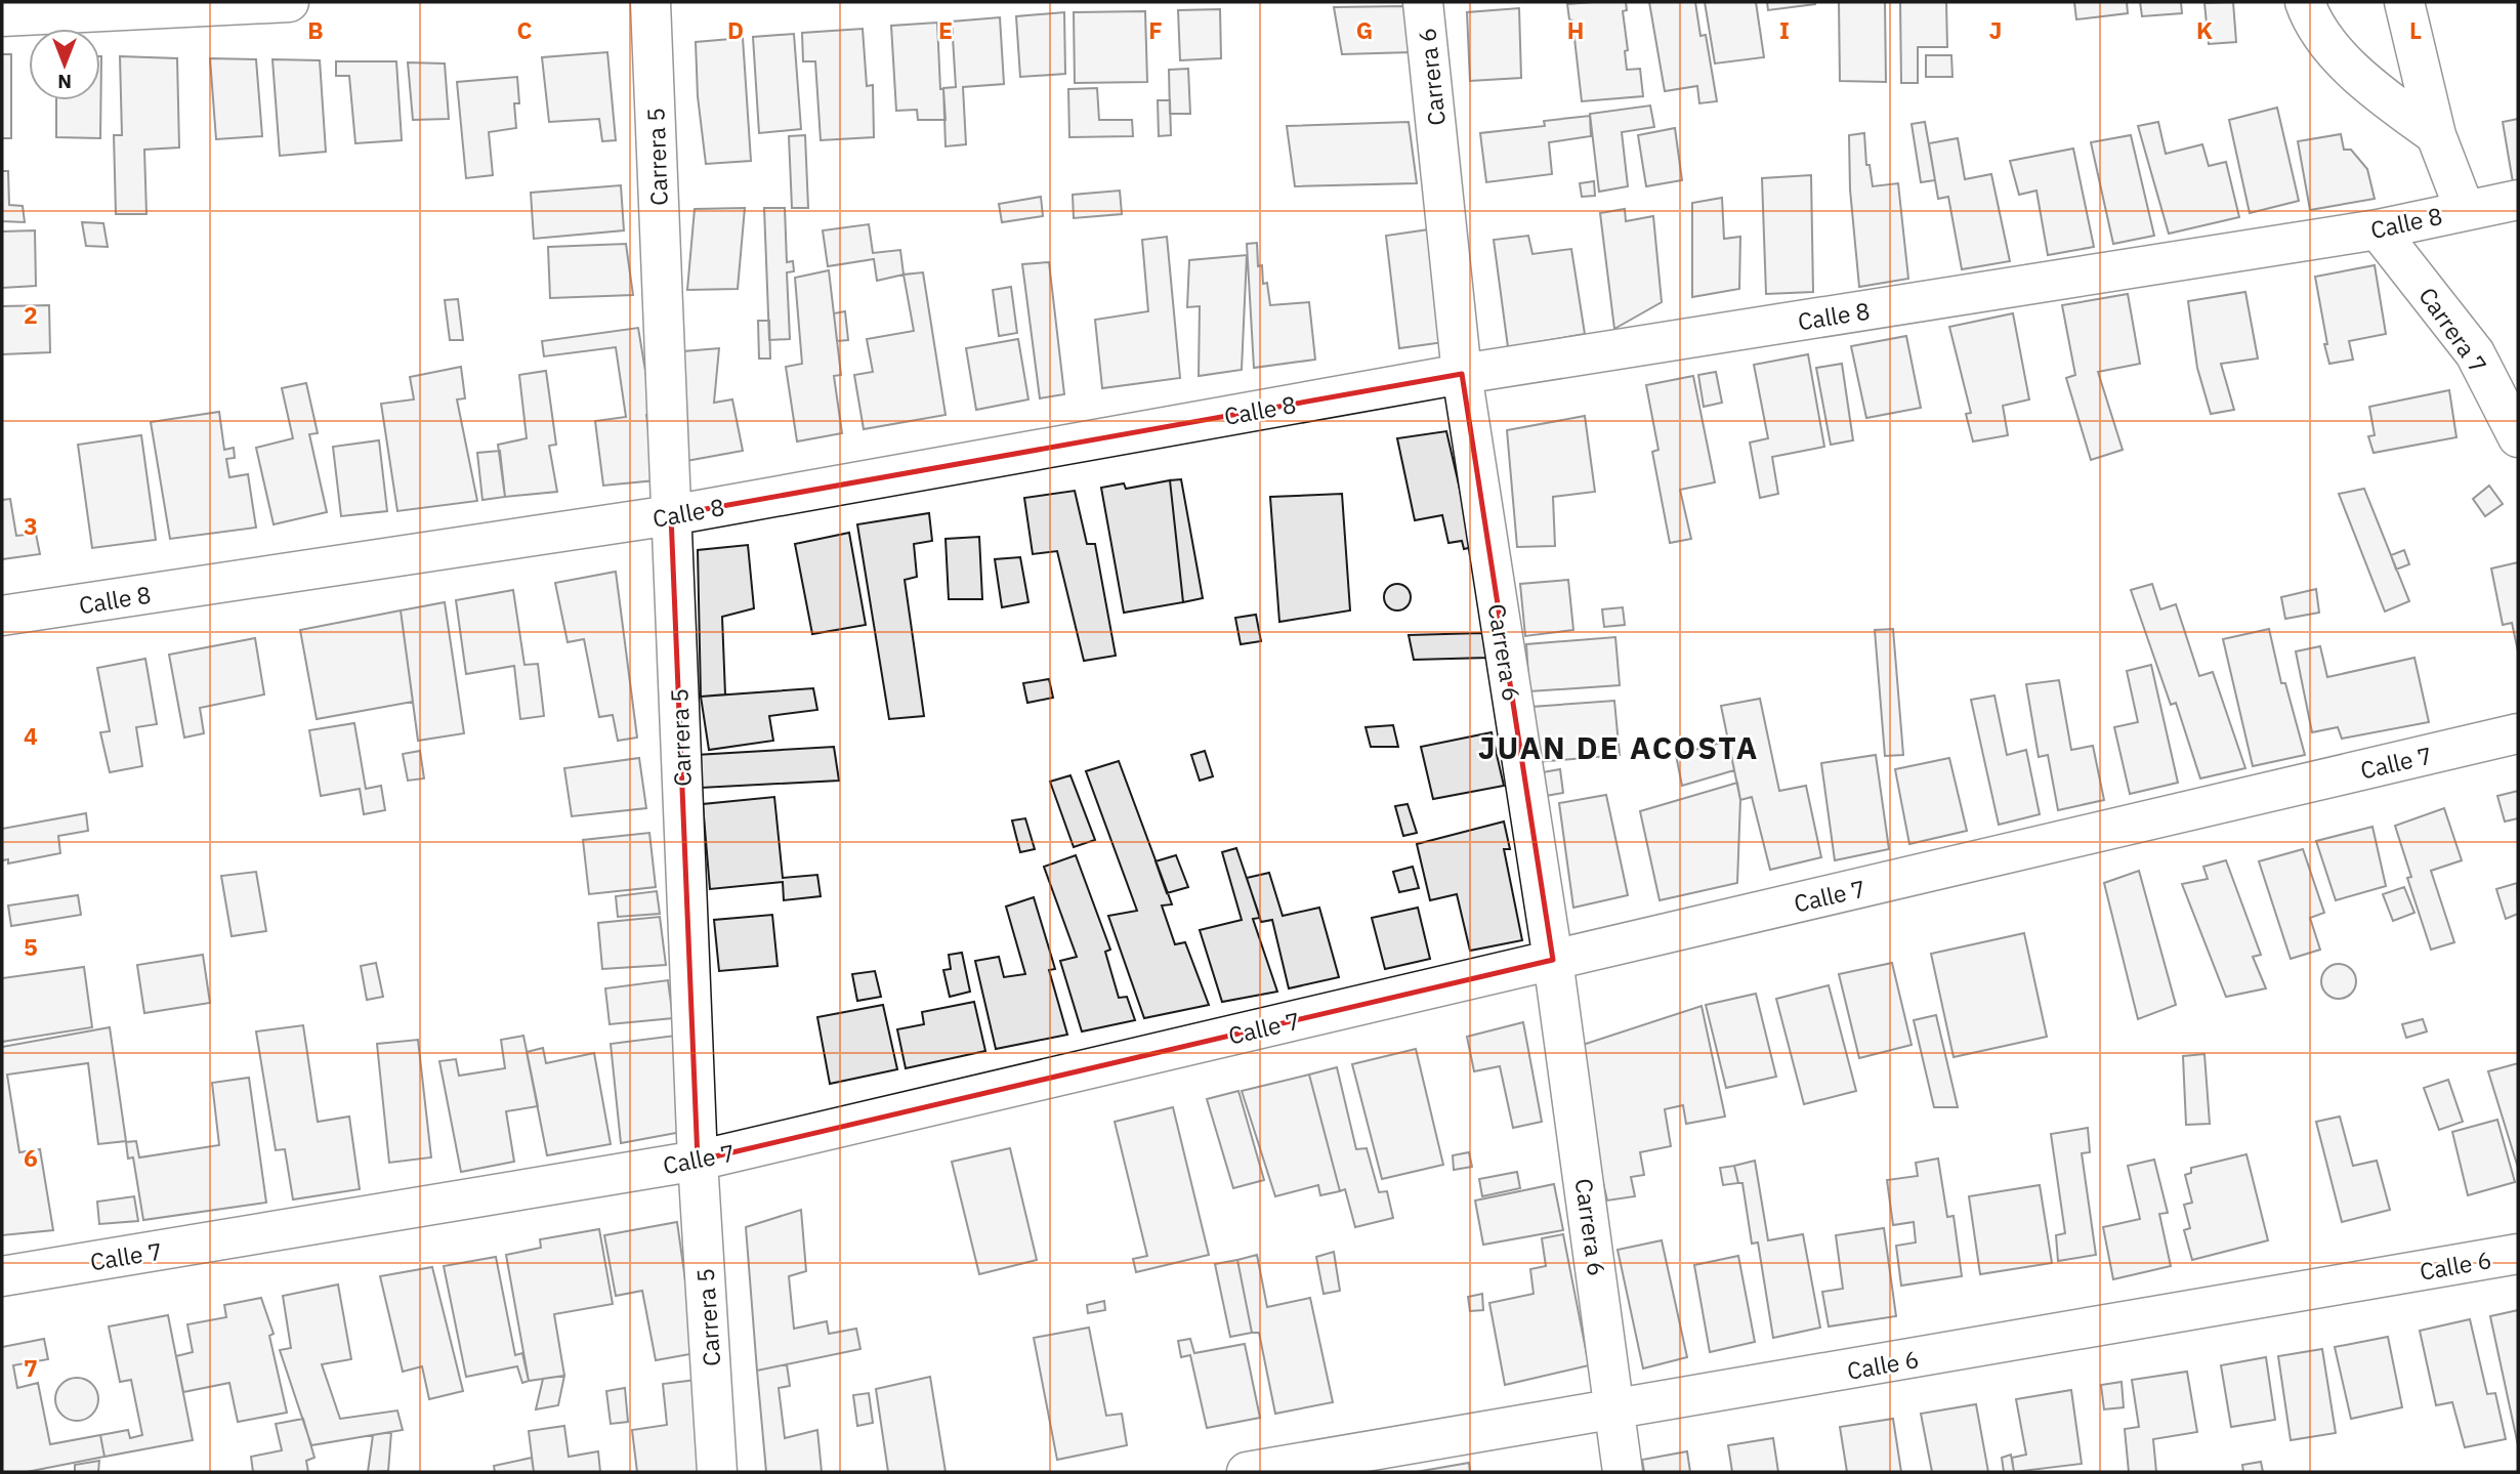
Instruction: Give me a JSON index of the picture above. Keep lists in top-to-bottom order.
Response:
{
  "streets": {
    "street": [
      "Carrera 6",
      "Carrera 5",
      "Calle 8",
      "Carrera 7",
      "Calle 7",
      "Calle 6"
    ]
  },
  "crossings": [
    ["Carrera 6", "Calle 8"],
    ["Carrera 6", "Calle 7"],
    ["Carrera 6", "Calle 6"],
    ["Carrera 5", "Calle 8"],
    ["Carrera 5", "Calle 7"],
    ["Calle 8", "Carrera 7"]
  ],
  "districts": ["JUAN DE ACOSTA"],
  "north": "bottom",
  "grid": {
    "columns": [
      "B",
      "C",
      "D",
      "E",
      "F",
      "G",
      "H",
      "I",
      "J",
      "K",
      "L"
    ],
    "rows": [
      "2",
      "3",
      "4",
      "5",
      "6",
      "7"
    ]
  }
}
